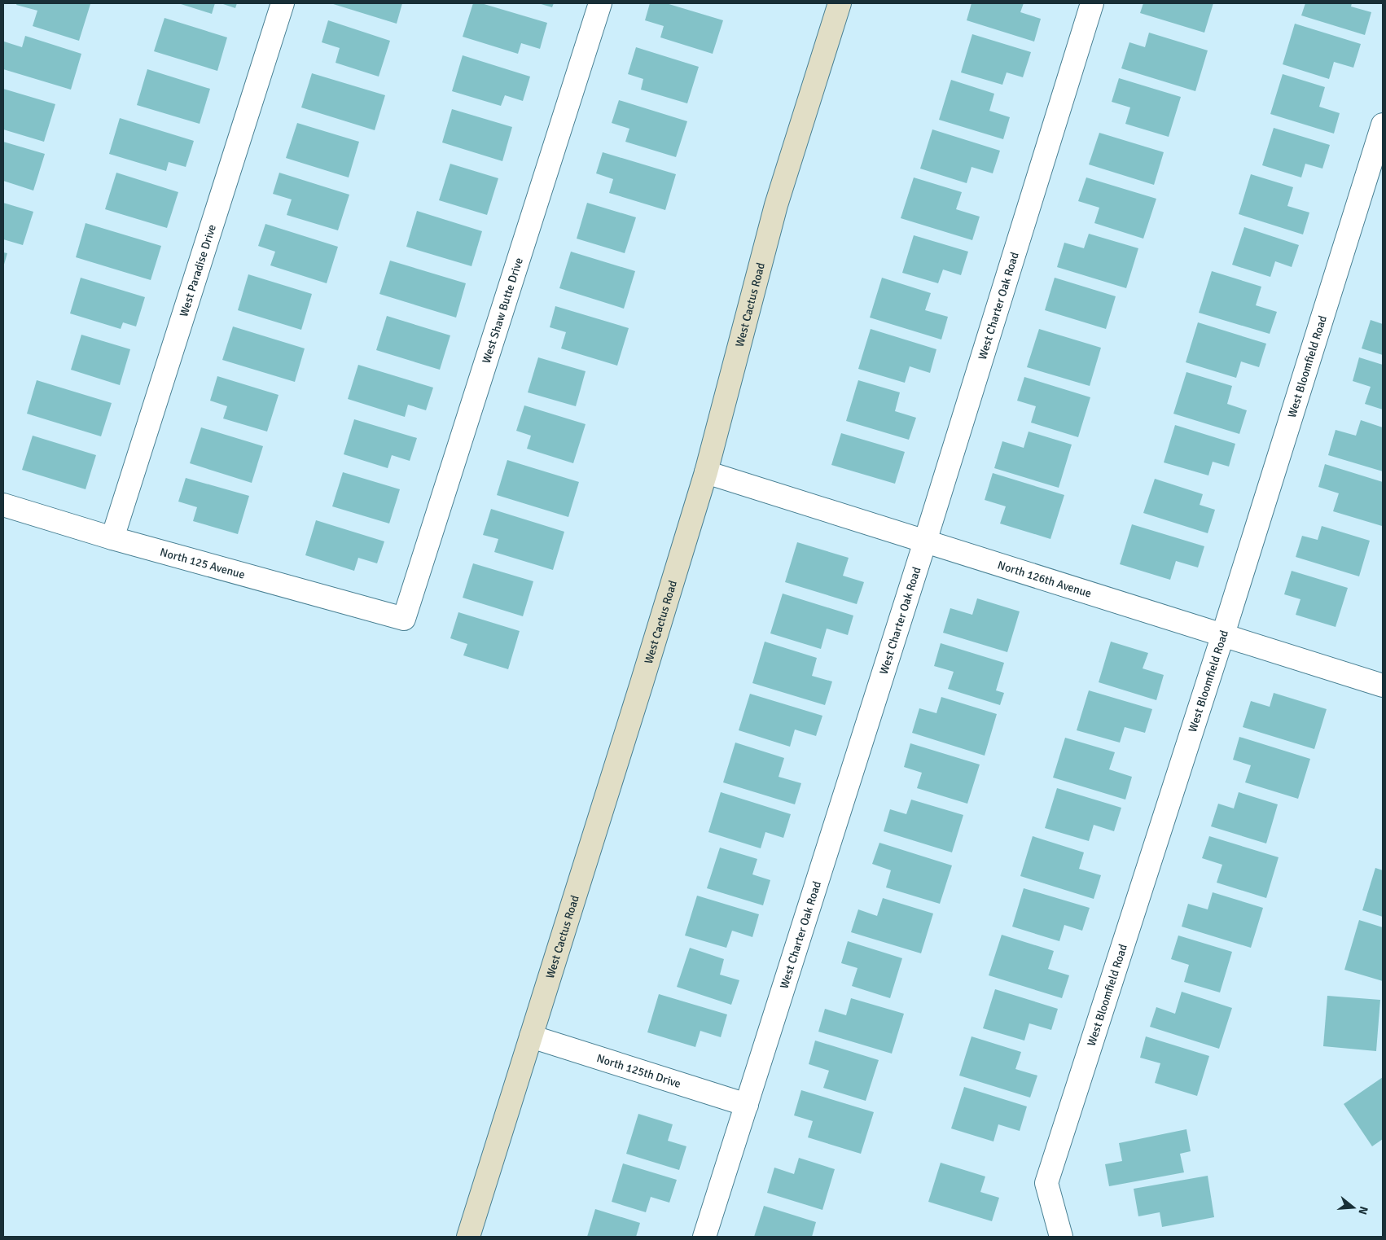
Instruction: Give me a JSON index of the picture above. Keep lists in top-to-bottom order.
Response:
{
  "streets": {
    "main road": ["West Cactus Road"],
    "street": [
      "West Paradise Drive",
      "West Charter Oak Road",
      "West Shaw Butte Drive",
      "West Bloomfield Road",
      "North 125 Avenue",
      "North 126th Avenue",
      "North 125th Drive"
    ]
  },
  "crossings": [
    ["West Paradise Drive", "North 125 Avenue"],
    ["West Cactus Road", "North 126th Avenue"],
    ["West Cactus Road", "North 125th Drive"],
    ["West Charter Oak Road", "North 126th Avenue"],
    ["West Charter Oak Road", "North 125th Drive"],
    ["West Shaw Butte Drive", "North 125 Avenue"],
    ["West Bloomfield Road", "North 126th Avenue"]
  ],
  "north": "right"
}
